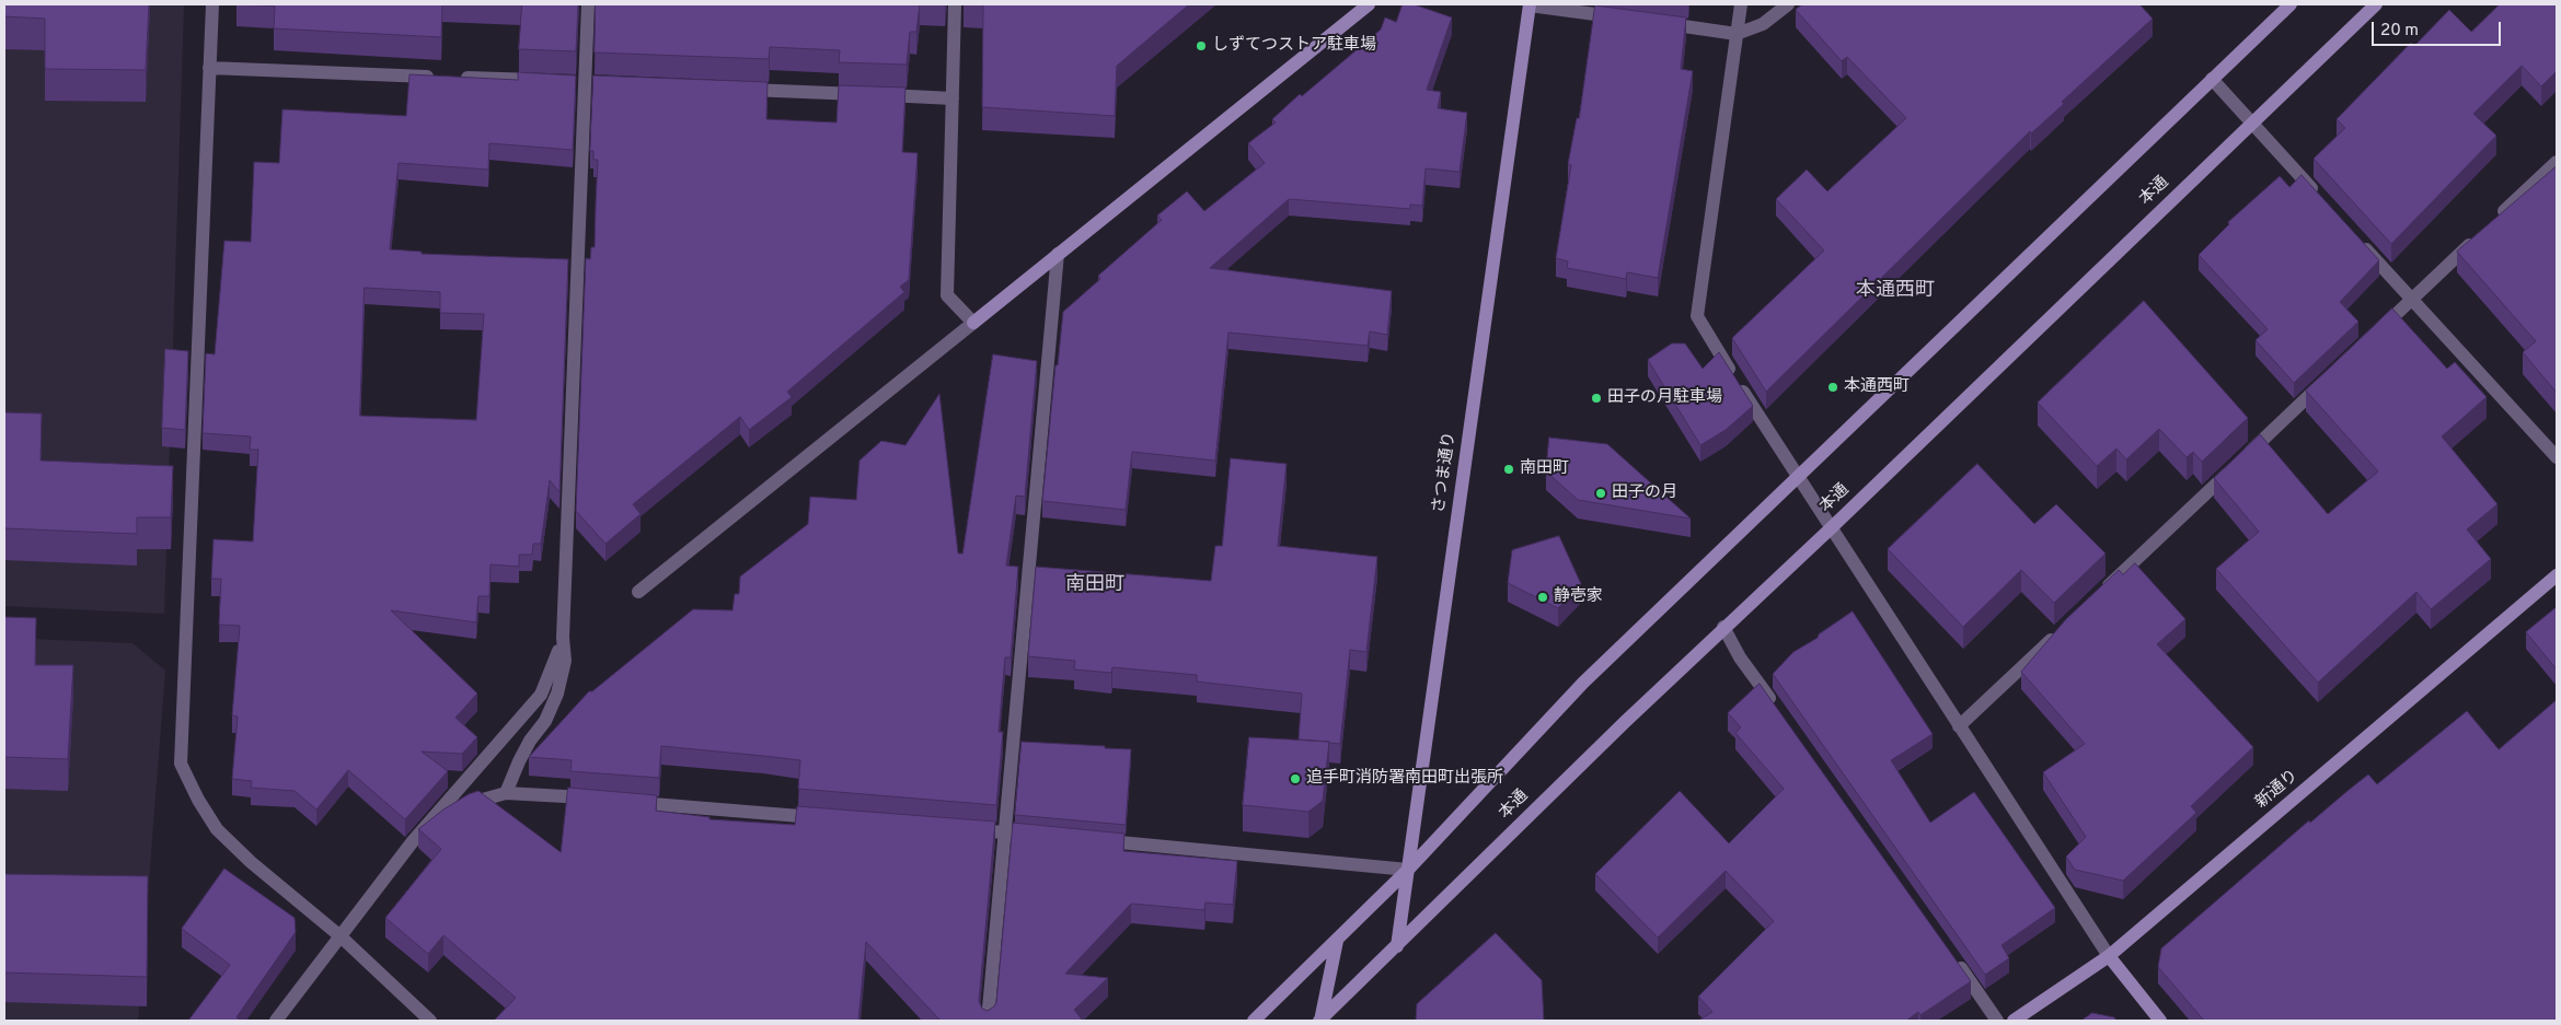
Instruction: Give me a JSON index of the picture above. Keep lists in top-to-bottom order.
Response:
{
  "streets": {
    "main road": ["本通", "さつま通り", "新通り"]
  },
  "crossings": [
    ["本通", "さつま通り"]
  ],
  "districts": ["本通西町", "南田町"],
  "places": [
    "しずてつストア駐車場",
    "本通西町",
    "田子の月駐車場",
    "南田町",
    "田子の月",
    "静壱家",
    "追手町消防署南田町出張所"
  ],
  "scale_bar": "20 m"
}
